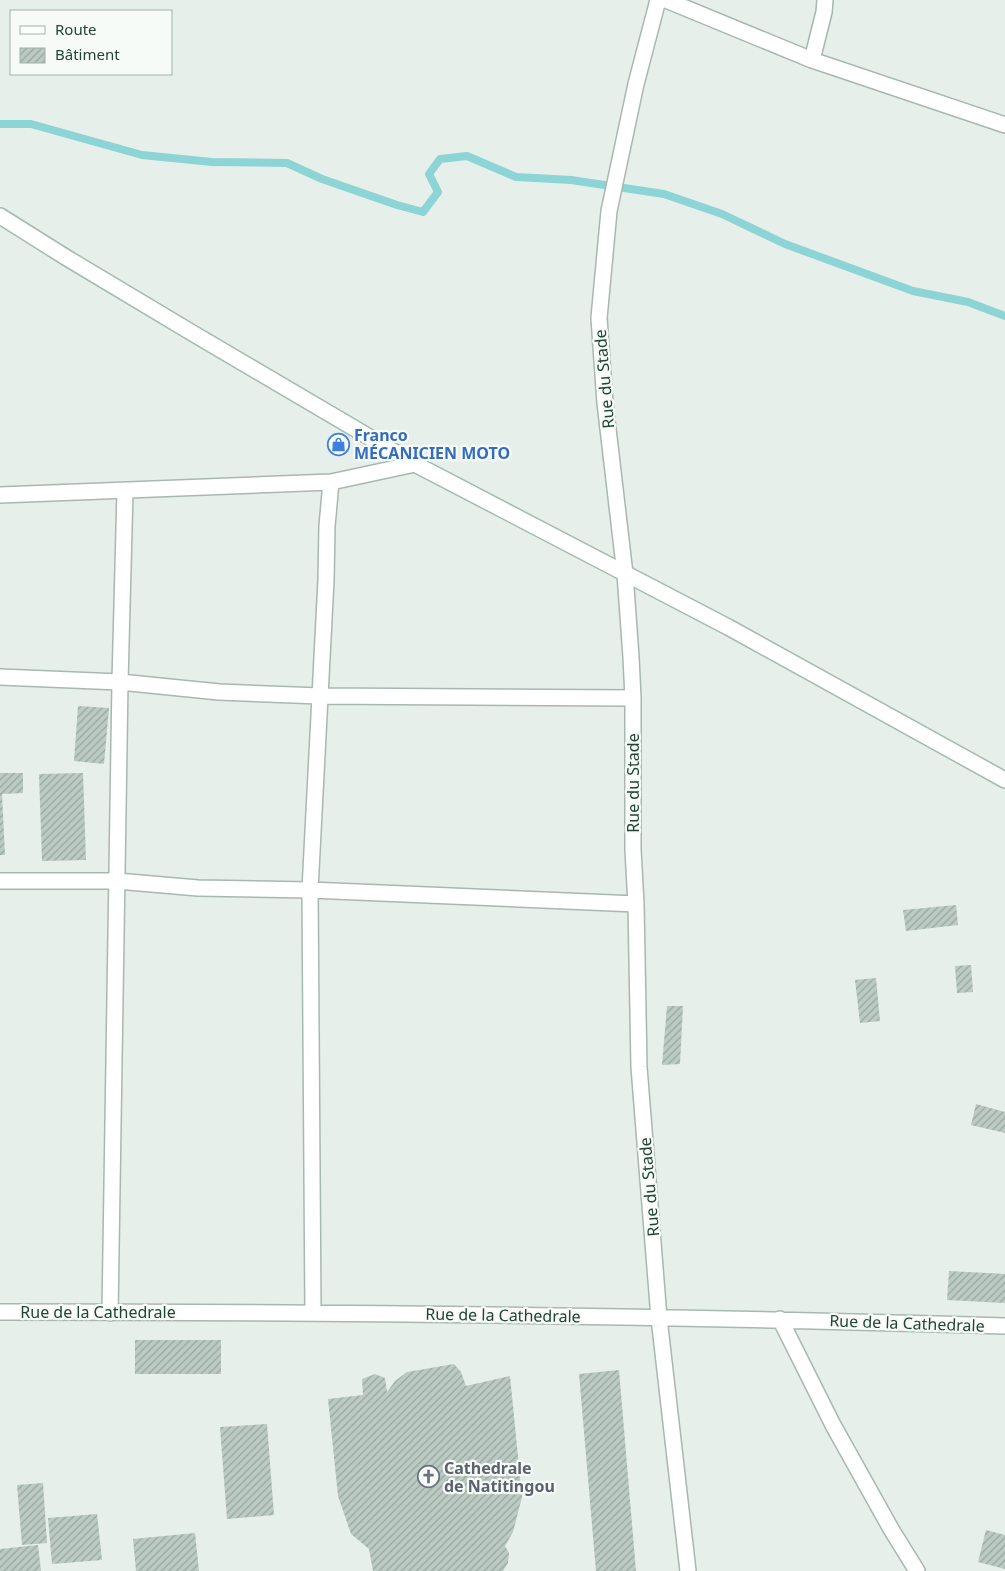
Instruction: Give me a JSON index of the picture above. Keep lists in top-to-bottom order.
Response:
{
  "streets": {
    "street": ["Rue du Stade", "Rue de la Cathedrale"]
  },
  "crossings": [
    ["Rue du Stade", "Rue de la Cathedrale"]
  ],
  "places": {
    "shop": ["Franco MÉCANICIEN MOTO"],
    "church": ["Cathedrale de Natitingou"]
  },
  "legend": ["Route", "Bâtiment"]
}
